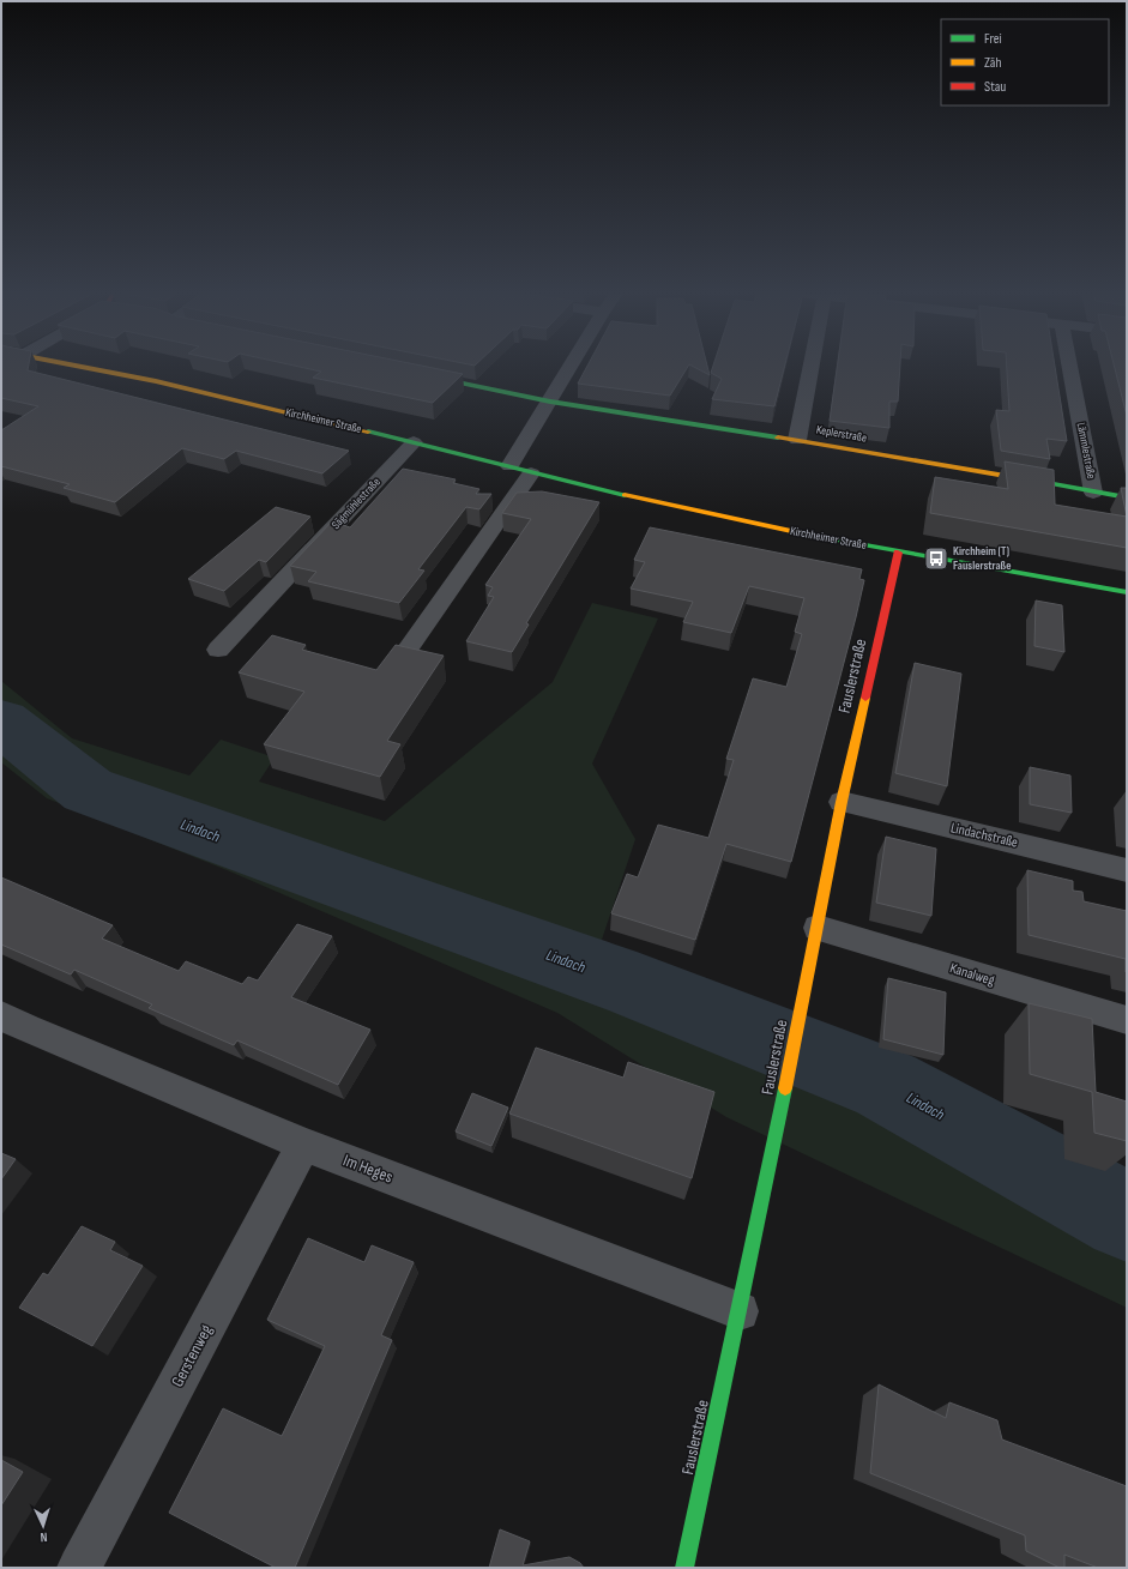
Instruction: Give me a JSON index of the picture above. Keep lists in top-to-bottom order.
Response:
{
  "streets": {
    "street": [
      "Kirchheimer Straße",
      "Keplerstraße",
      "Lämmlestraße",
      "Sägmühlestraße",
      "Fauslerstraße",
      "Lindachstraße",
      "Kanalweg",
      "Im Heges",
      "Gerstenweg"
    ]
  },
  "crossings": [
    ["Kirchheimer Straße", "Sägmühlestraße"],
    ["Kirchheimer Straße", "Fauslerstraße"],
    ["Keplerstraße", "Lämmlestraße"],
    ["Fauslerstraße", "Lindachstraße"],
    ["Fauslerstraße", "Kanalweg"],
    ["Fauslerstraße", "Im Heges"],
    ["Im Heges", "Gerstenweg"]
  ],
  "water": ["Lindach"],
  "places": {
    "bus stop": ["Kirchheim (T) Fauslerstraße"]
  },
  "legend": ["Frei", "Zäh", "Stau"],
  "north": "bottom"
}
